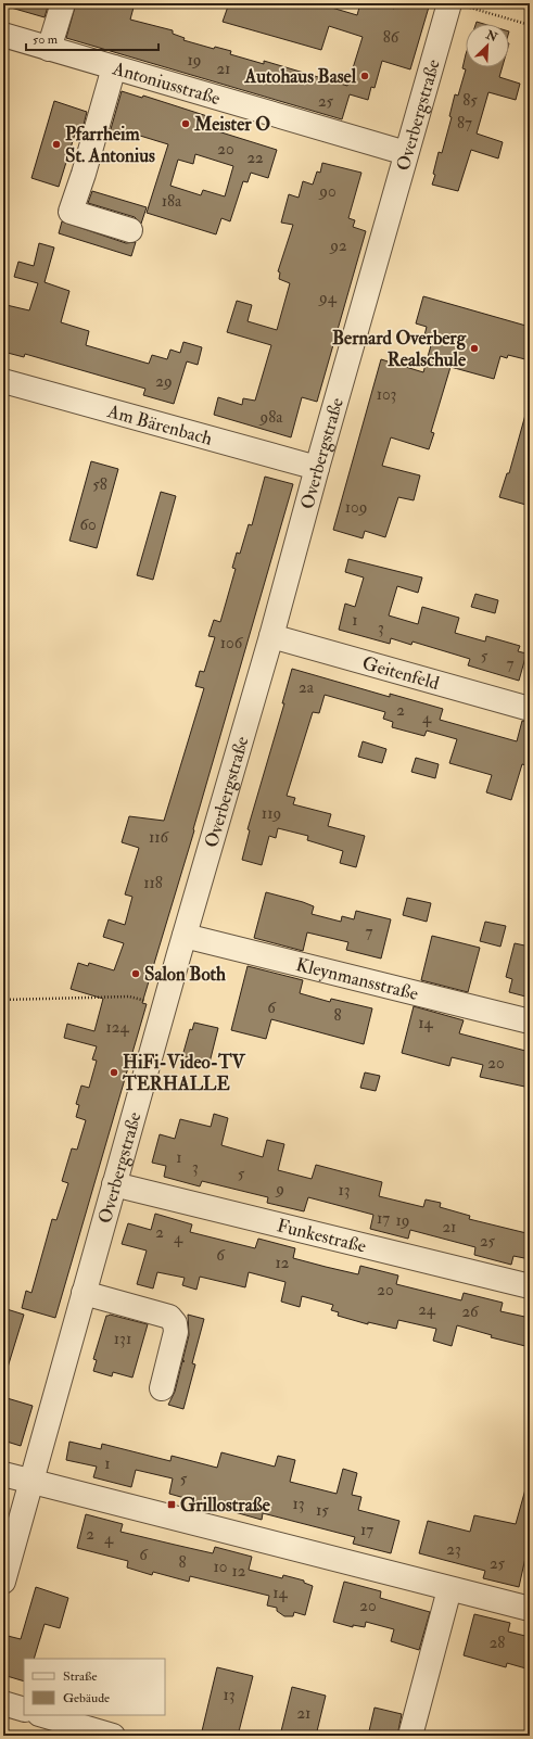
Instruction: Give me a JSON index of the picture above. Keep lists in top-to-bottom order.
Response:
{
  "streets": {
    "street": [
      "Antoniusstraße",
      "Overbergstraße",
      "Am Bärenbach",
      "Geitenfeld",
      "Kleynmansstraße",
      "Funkestraße"
    ]
  },
  "crossings": [
    ["Antoniusstraße", "Overbergstraße"],
    ["Overbergstraße", "Am Bärenbach"],
    ["Overbergstraße", "Geitenfeld"],
    ["Overbergstraße", "Kleynmansstraße"],
    ["Overbergstraße", "Funkestraße"]
  ],
  "places": {
    "other": [
      "Autohaus Basel",
      "Meister O",
      "Pfarrheim St. Antonius",
      "Bernard Overberg Realschule",
      "Salon Both",
      "HiFi-Video-TV TERHALLE"
    ],
    "transit": ["Grillostraße"]
  },
  "house_numbers": [
    "86",
    "19",
    "21",
    "85",
    "25",
    "87",
    "20",
    "22",
    "90",
    "18a",
    "92",
    "94",
    "29",
    "103",
    "98a",
    "58",
    "109",
    "60",
    "1",
    "3",
    "106",
    "5",
    "7",
    "2a",
    "2",
    "4",
    "119",
    "116",
    "118",
    "7",
    "6",
    "8",
    "14",
    "124",
    "20",
    "1",
    "3",
    "5",
    "9",
    "13",
    "17",
    "19",
    "21",
    "2",
    "4",
    "25",
    "6",
    "12",
    "20",
    "24",
    "26",
    "131",
    "1",
    "5",
    "13",
    "15",
    "17",
    "2",
    "4",
    "23",
    "6",
    "8",
    "25",
    "10",
    "12",
    "14",
    "20",
    "28",
    "13",
    "21"
  ],
  "legend": ["Straße", "Gebäude"],
  "scale_bar": "50 m",
  "north": "top right"
}
